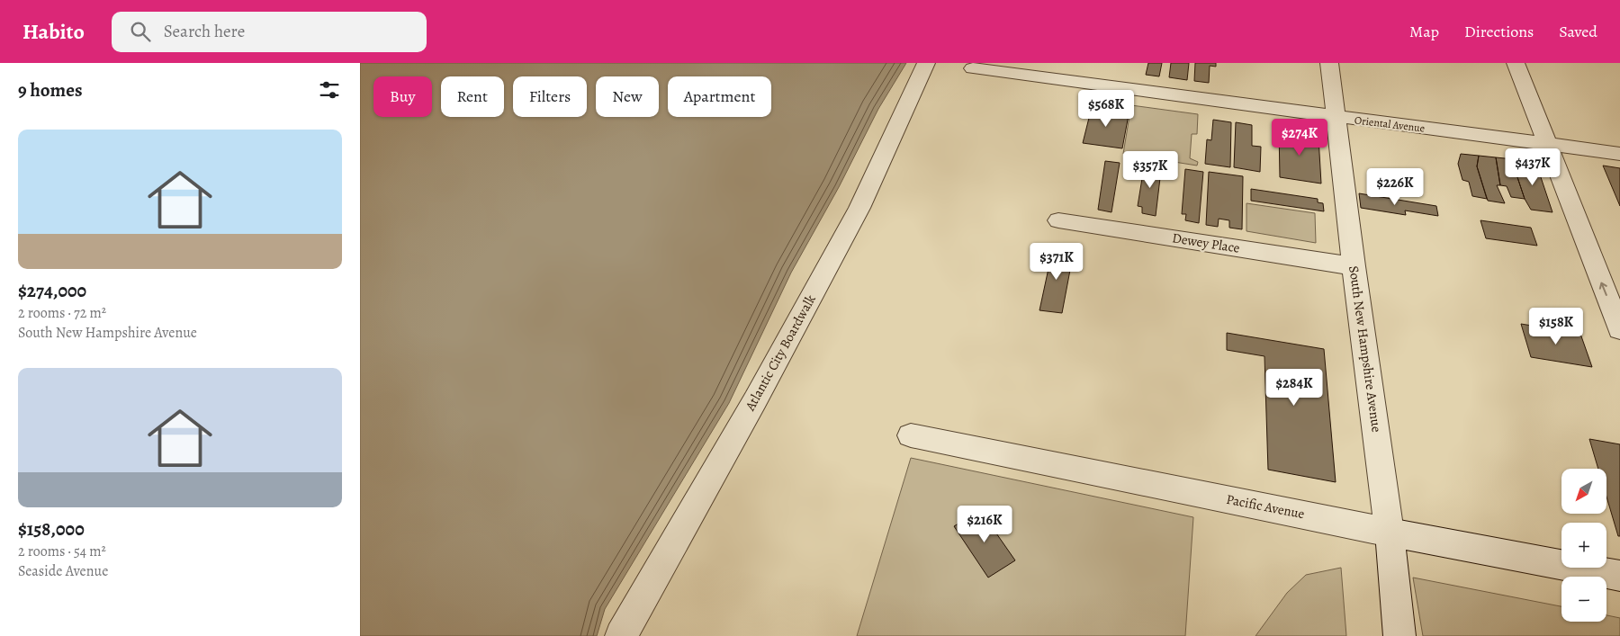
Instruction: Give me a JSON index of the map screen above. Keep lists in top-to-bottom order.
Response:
{
  "streets": {
    "street": [
      "Oriental Avenue",
      "Dewey Place",
      "South New Hampshire Avenue",
      "Atlantic City Boardwalk",
      "Pacific Avenue"
    ]
  },
  "crossings": [
    ["Oriental Avenue", "South New Hampshire Avenue"],
    ["Dewey Place", "South New Hampshire Avenue"],
    ["South New Hampshire Avenue", "Pacific Avenue"]
  ],
  "north": "bottom left",
  "page": {
    "header": "Habito",
    "search": "Search here",
    "nav": ["Map", "Directions", "Saved"],
    "heading": "9 homes",
    "chip": [
      "Buy",
      "Rent",
      "Filters",
      "New",
      "Apartment"
    ],
    "price": [
      "$568K",
      "$274K",
      "$437K",
      "$357K",
      "$226K",
      "$371K",
      "$158K",
      "$284K",
      "$216K"
    ],
    "list": [
      {
        "name": "$274,000",
        "note": "2 rooms · 72 m² · South New Hampshire Avenue"
      },
      {
        "name": "$158,000",
        "note": "2 rooms · 54 m² · Seaside Avenue"
      }
    ],
    "map_buttons": ["+", "−"]
  }
}
